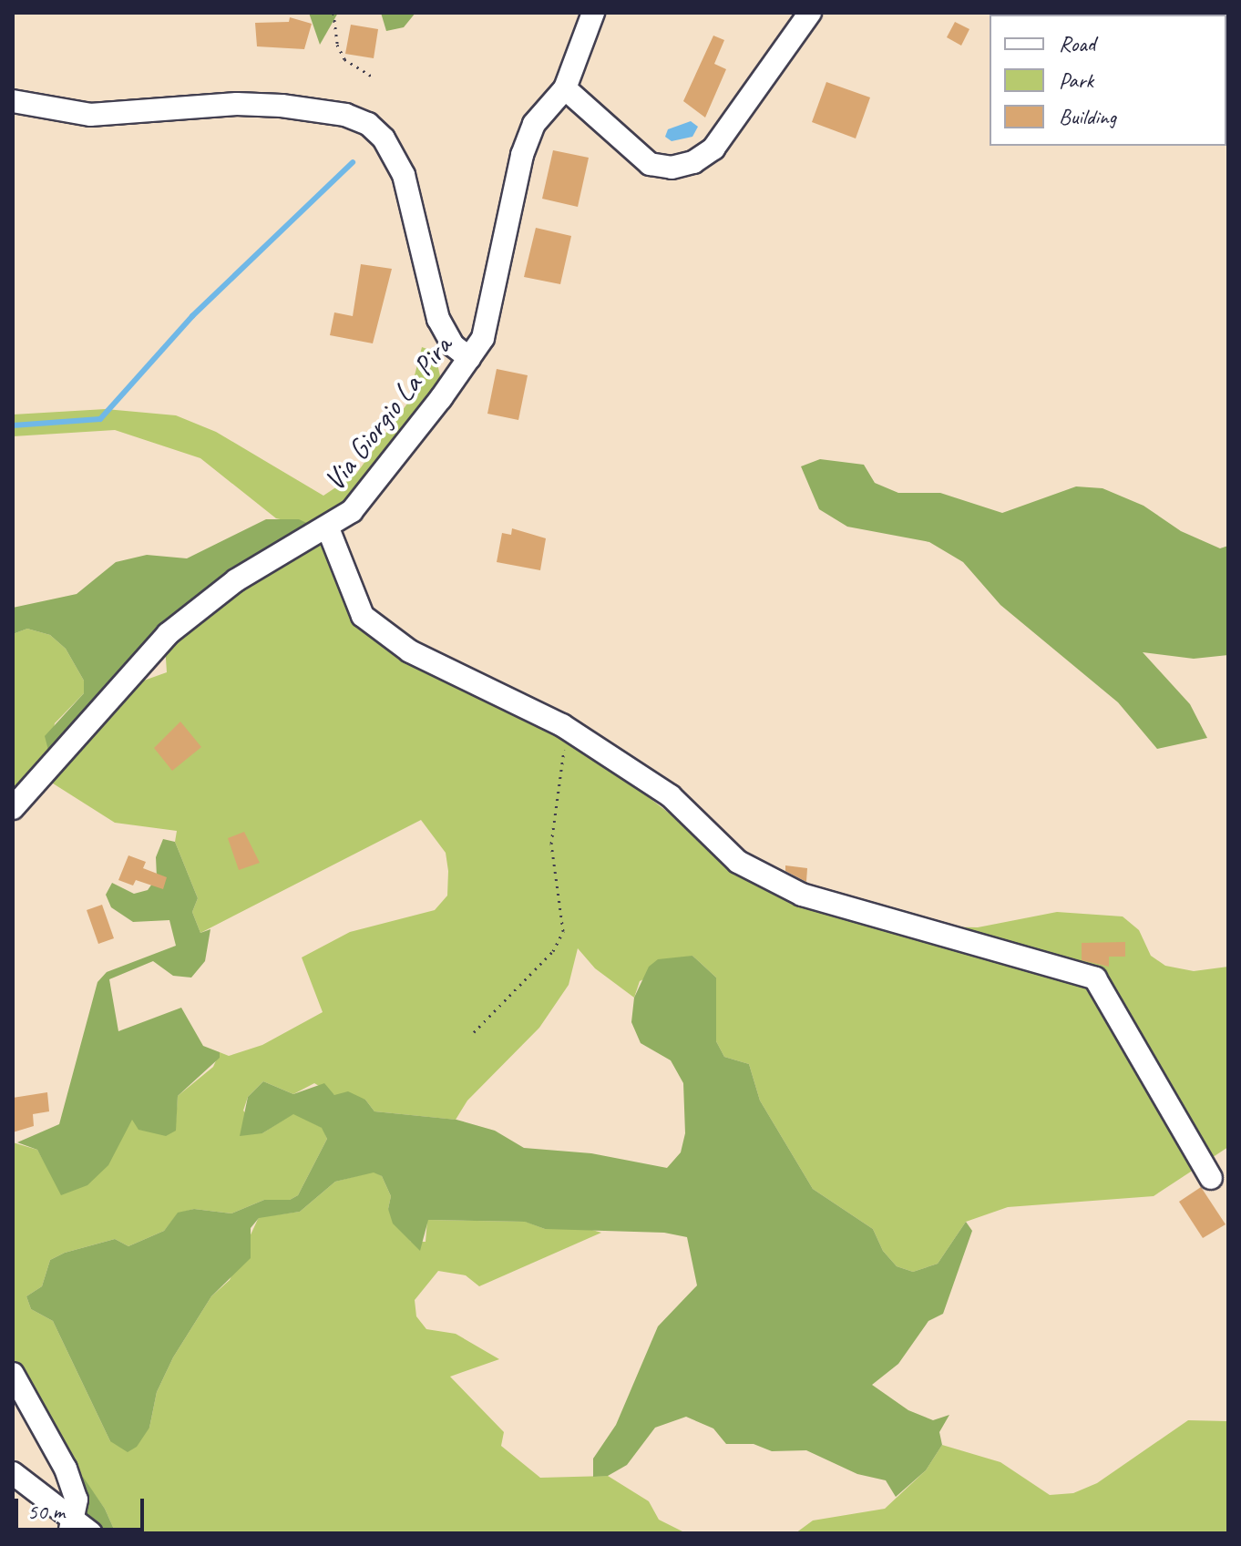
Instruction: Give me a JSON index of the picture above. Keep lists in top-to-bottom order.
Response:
{
  "streets": {
    "street": ["Via Giorgio La Pira"]
  },
  "legend": ["Road", "Park", "Building"],
  "scale_bar": "50 m"
}
